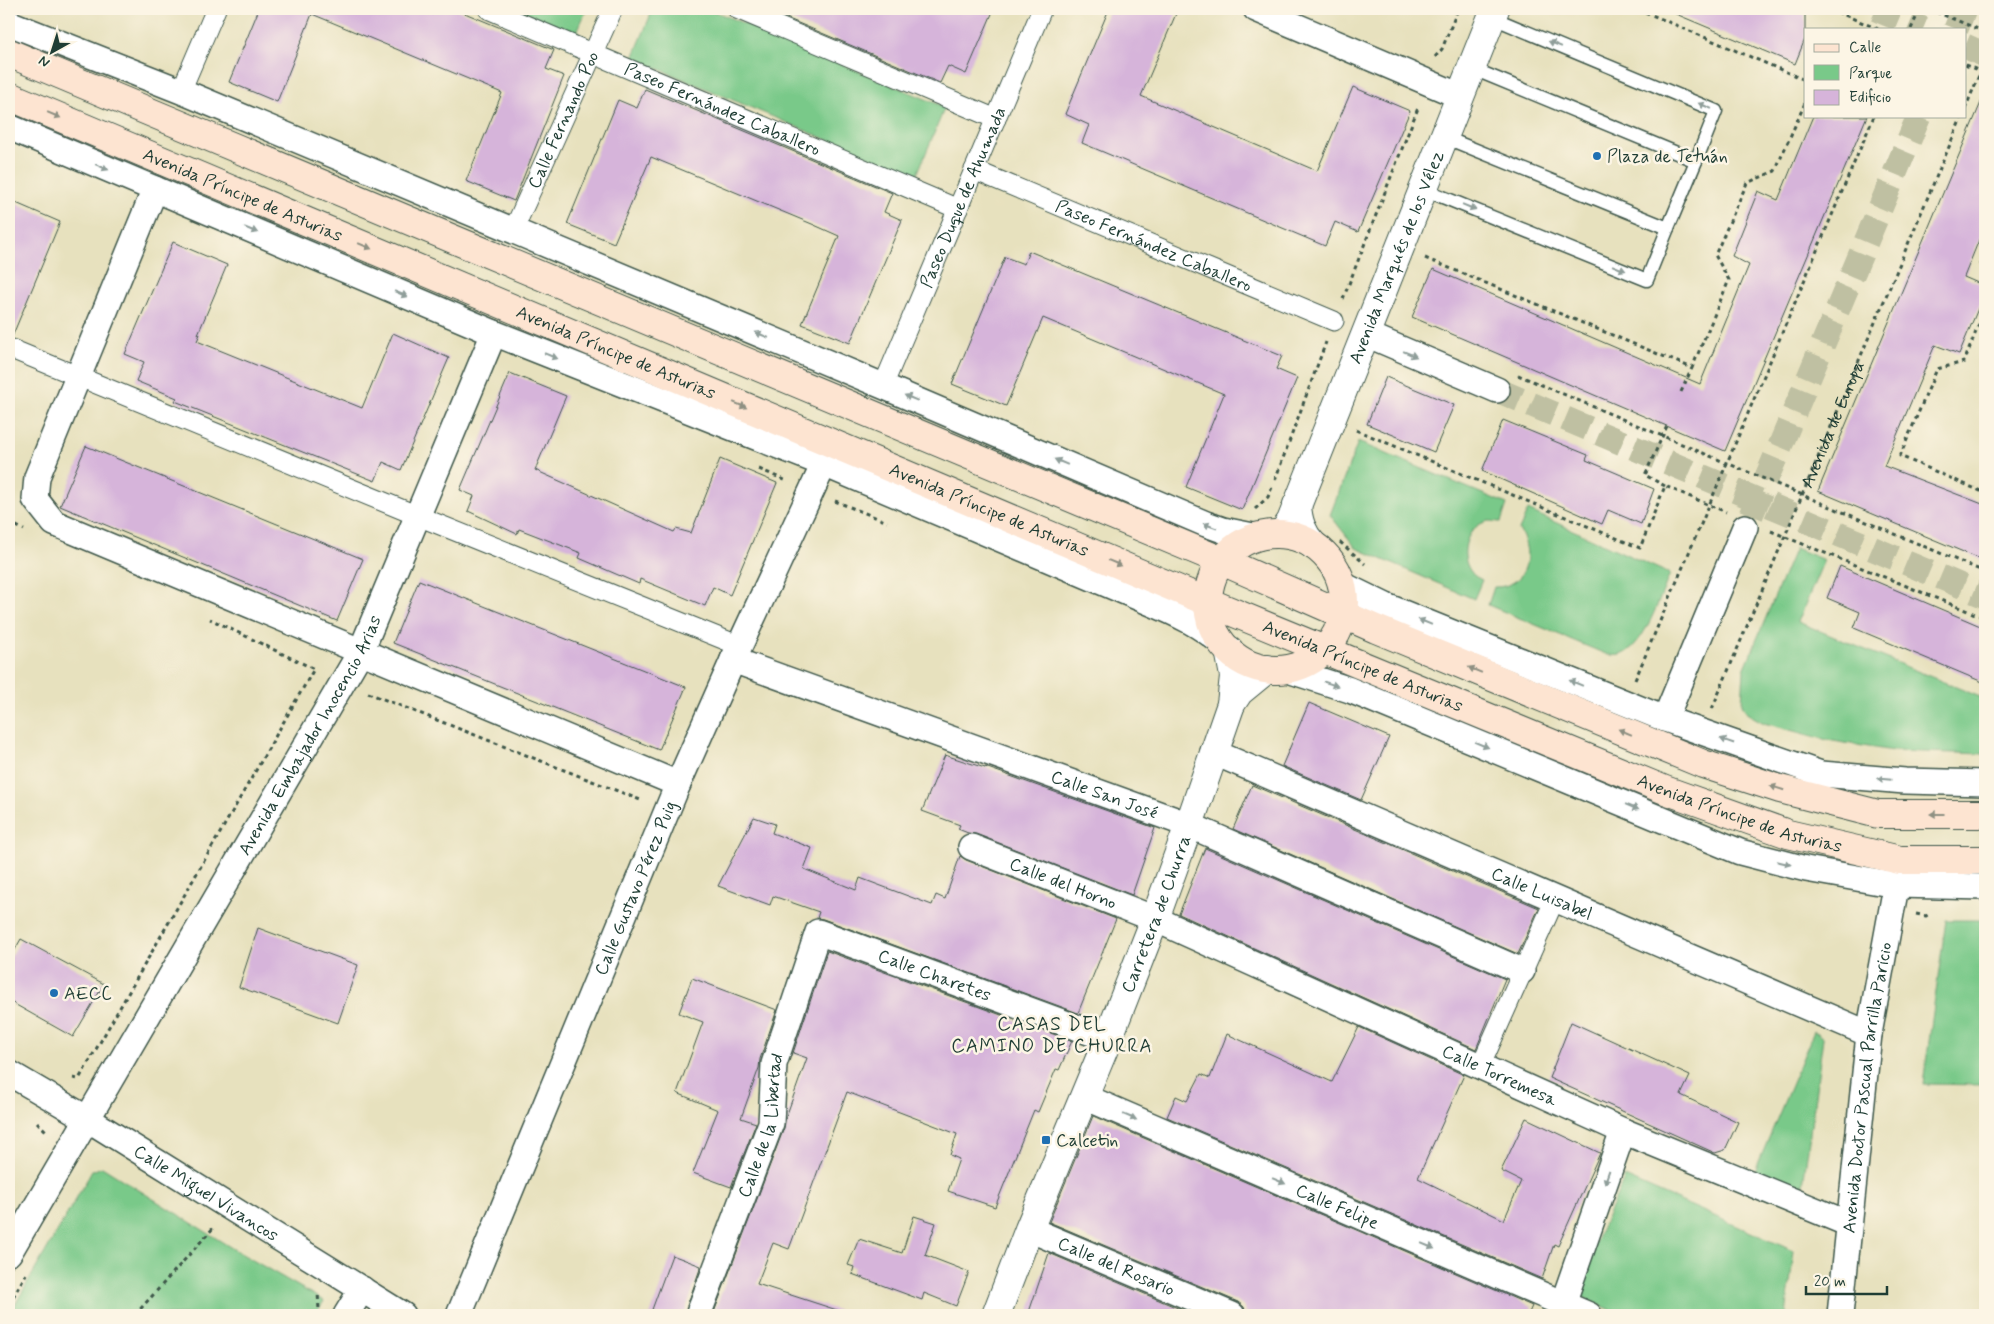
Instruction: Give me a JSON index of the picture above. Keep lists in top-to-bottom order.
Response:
{
  "streets": {
    "main road": ["Avenida Príncipe de Asturias"],
    "street": [
      "Paseo Fernández Caballero",
      "Calle Fernando Poo",
      "Paseo Duque de Ahumada",
      "Avenida Marqués de los Vélez",
      "Avenida Embajador Inocencio Arias",
      "Calle San José",
      "Calle del Horno",
      "Calle Gustavo Pérez Puig",
      "Calle Luisabel",
      "Carretera de Churra",
      "Calle Charetes",
      "Calle Torremesa",
      "Avenida Doctor Pascual Parrilla Paricio",
      "Calle de la Libertad",
      "Calle Miguel Vivancos",
      "Calle Felipe",
      "Calle del Rosario"
    ],
    "path": ["Avenida de Europa"]
  },
  "crossings": [
    ["Paseo Fernández Caballero", "Calle Fernando Poo"],
    ["Paseo Fernández Caballero", "Paseo Duque de Ahumada"],
    ["Avenida Príncipe de Asturias", "Avenida Doctor Pascual Parrilla Paricio"],
    ["Avenida Embajador Inocencio Arias", "Calle Miguel Vivancos"],
    ["Calle San José", "Calle Gustavo Pérez Puig"],
    ["Calle San José", "Carretera de Churra"],
    ["Calle del Horno", "Carretera de Churra"],
    ["Calle del Horno", "Calle Torremesa"],
    ["Calle Luisabel", "Carretera de Churra"],
    ["Calle Luisabel", "Avenida Doctor Pascual Parrilla Paricio"],
    ["Carretera de Churra", "Calle Charetes"],
    ["Carretera de Churra", "Calle Torremesa"],
    ["Carretera de Churra", "Calle Felipe"],
    ["Carretera de Churra", "Calle del Rosario"],
    ["Calle Charetes", "Calle de la Libertad"],
    ["Calle Torremesa", "Avenida Doctor Pascual Parrilla Paricio"]
  ],
  "one_way": ["Calle Felipe"],
  "districts": ["CASAS DEL CAMINO DE CHURRA"],
  "places": {
    "other": ["Plaza de Tetuán", "AECC"],
    "transit": ["Calcetin"]
  },
  "legend": ["Calle", "Parque", "Edificio"],
  "scale_bar": "20 m",
  "north": "bottom left"
}
